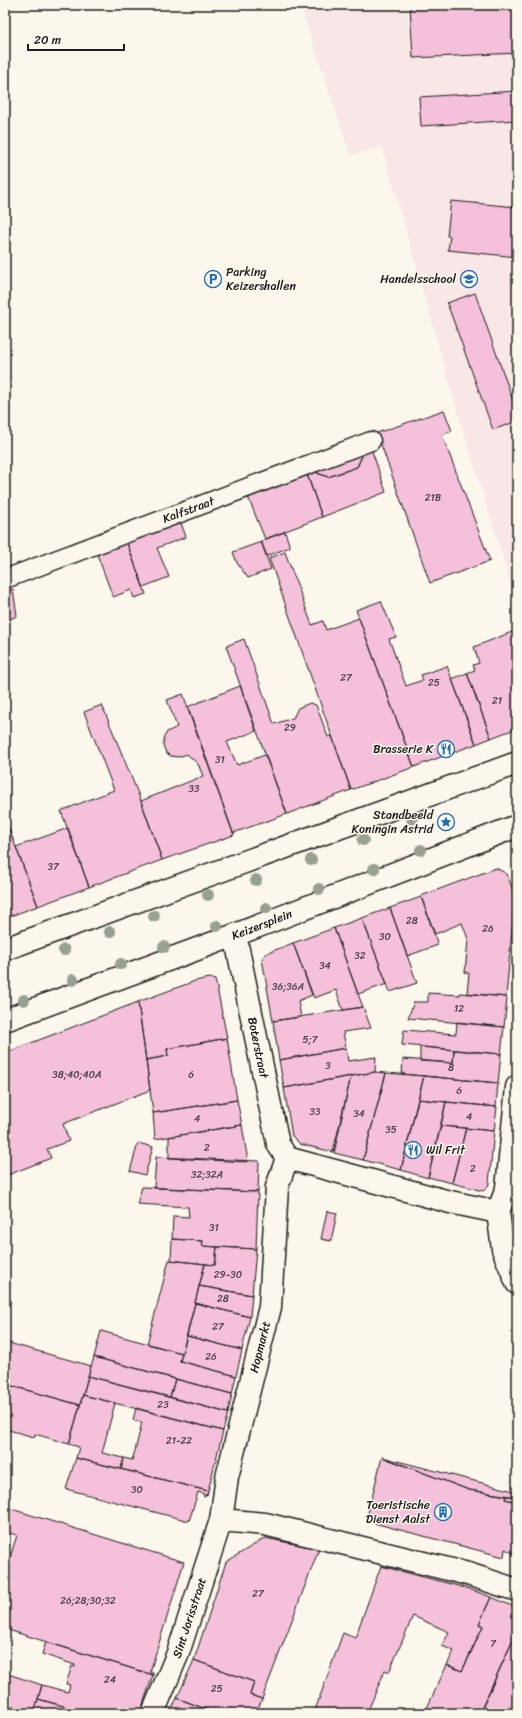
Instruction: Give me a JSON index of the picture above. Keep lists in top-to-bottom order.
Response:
{
  "streets": {
    "street": [
      "Keizersplein",
      "Boterstraat",
      "Hopmarkt",
      "Sint Jorisstraat"
    ],
    "lane": ["Kalfstraat"]
  },
  "crossings": [
    ["Keizersplein", "Boterstraat"],
    ["Boterstraat", "Hopmarkt"],
    ["Hopmarkt", "Sint Jorisstraat"]
  ],
  "places": {
    "parking": ["Parking Keizershallen"],
    "school or university": ["Handelsschool"],
    "restaurant": ["Brasserie K", "Wil Frit"],
    "place": ["Standbeeld Koningin Astrid"],
    "building": ["Toeristische Dienst Aalst"]
  },
  "house_numbers": [
    "21B",
    "27",
    "25",
    "21",
    "29",
    "31",
    "33",
    "37",
    "28",
    "26",
    "30",
    "32",
    "34",
    "36;36A",
    "12",
    "5;7",
    "3",
    "8",
    "38;40;40A",
    "6",
    "6",
    "33",
    "34",
    "4",
    "4",
    "35",
    "2",
    "2",
    "32;32A",
    "31",
    "29-30",
    "28",
    "27",
    "26",
    "23",
    "21-22",
    "30",
    "27",
    "26;28;30;32",
    "7",
    "24",
    "25"
  ],
  "scale_bar": "20 m"
}
